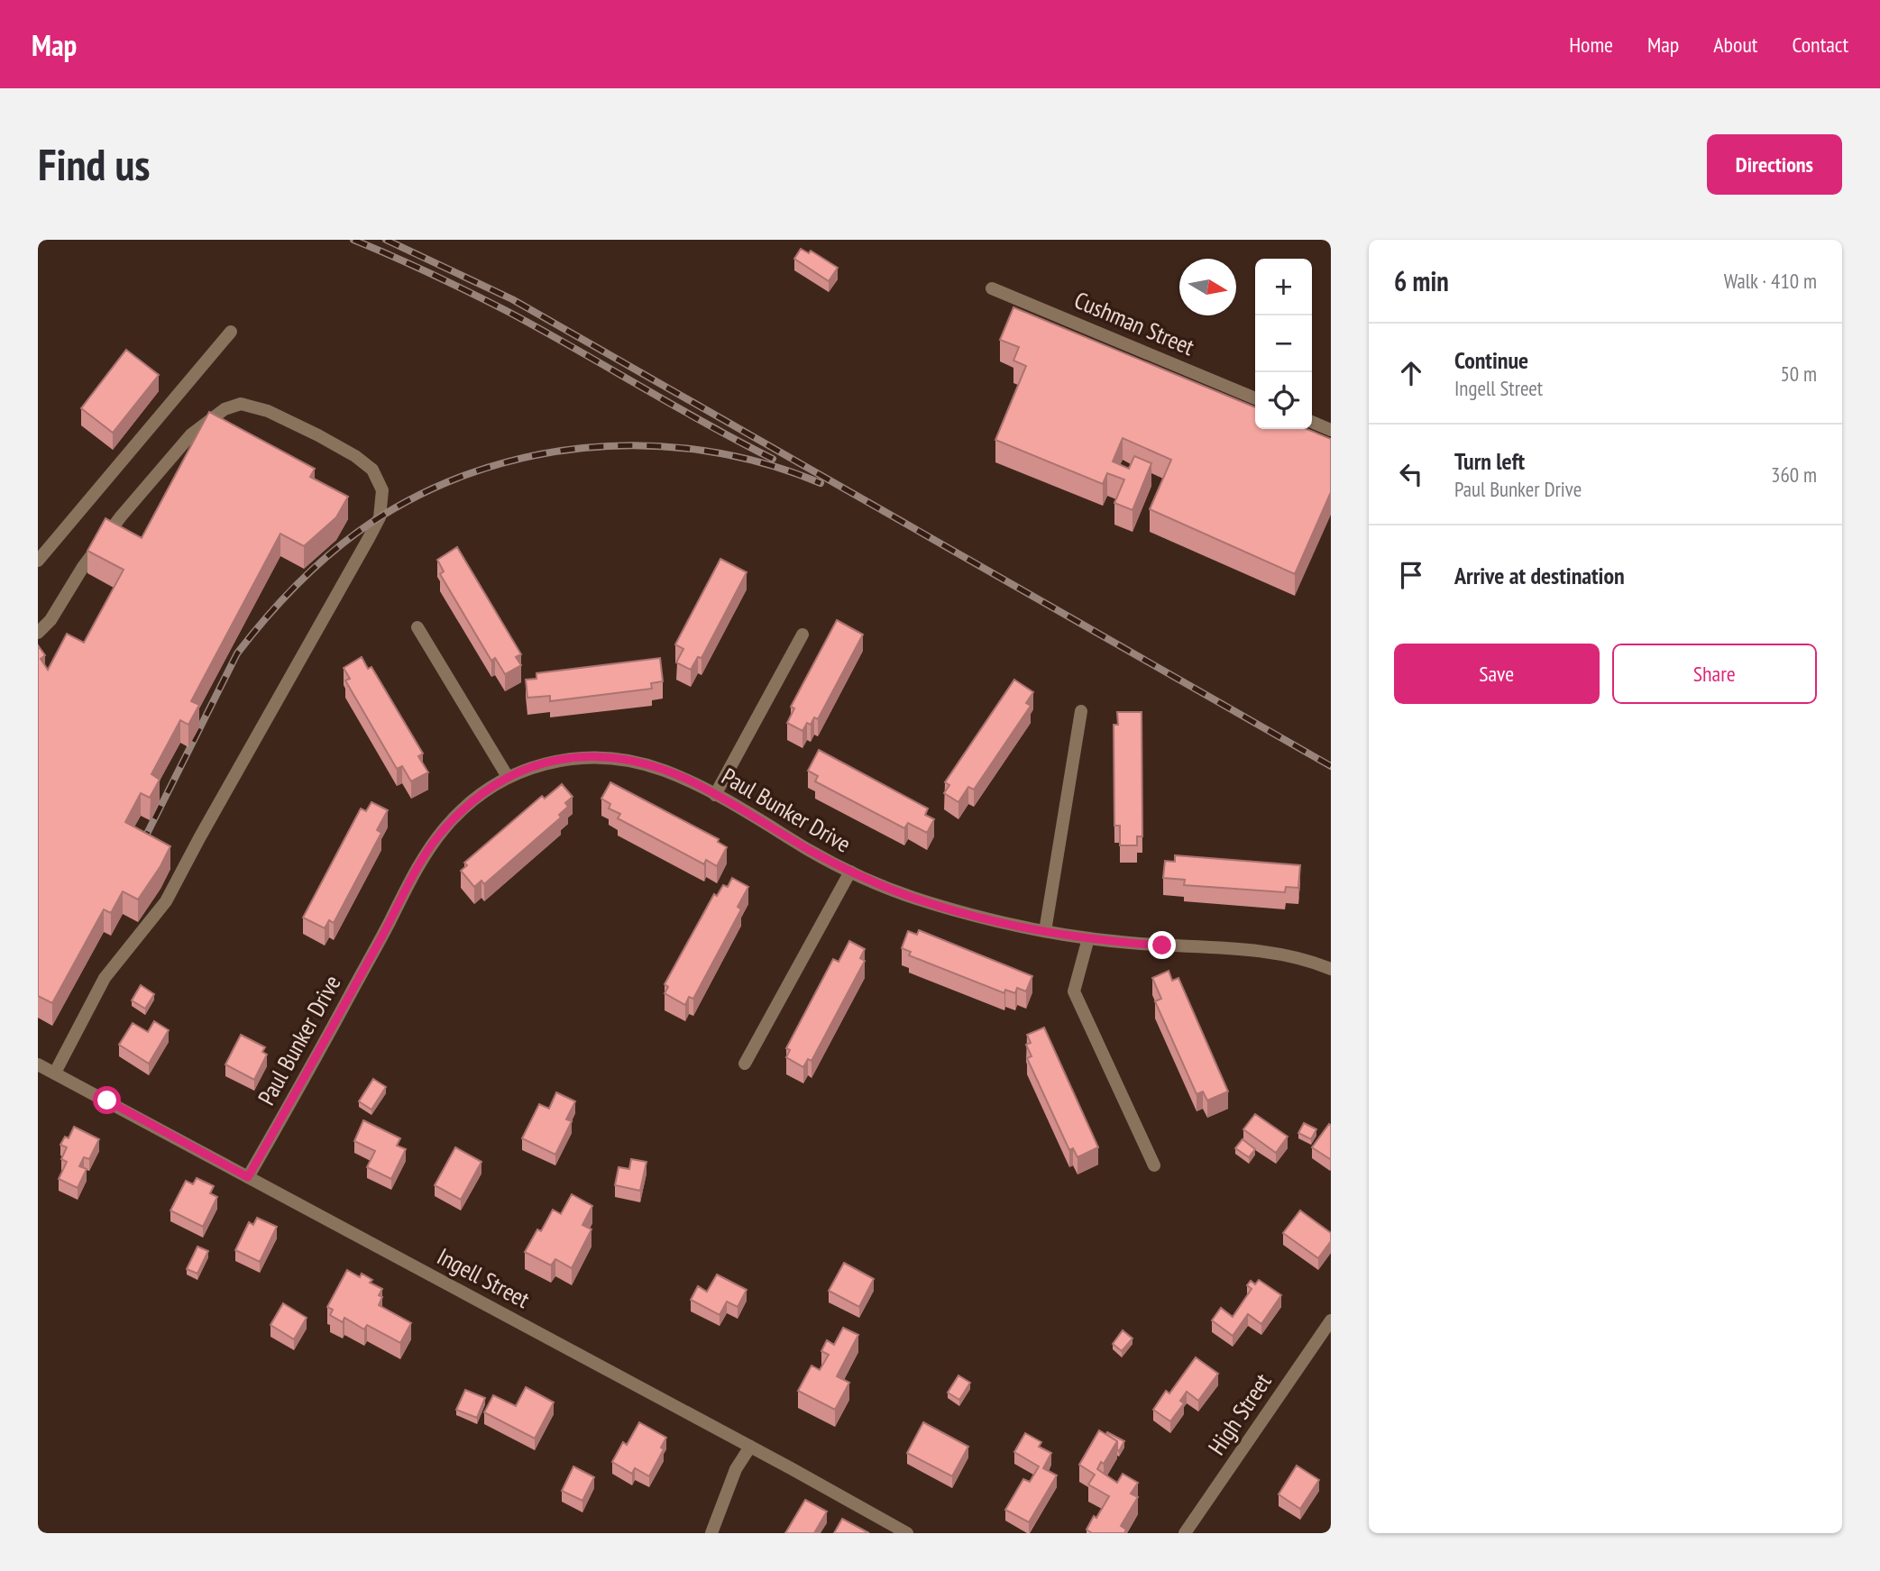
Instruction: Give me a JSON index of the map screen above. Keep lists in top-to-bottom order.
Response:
{
  "streets": {
    "street": [
      "Cushman Street",
      "Paul Bunker Drive",
      "Ingell Street",
      "High Street"
    ]
  },
  "crossings": [
    ["Paul Bunker Drive", "Ingell Street"]
  ],
  "north": "right",
  "page": {
    "header": "Map",
    "nav": [
      "Home",
      "Map",
      "About",
      "Contact"
    ],
    "buttons": [
      "Directions",
      ["Save", "Share"]
    ],
    "title": "Find us",
    "heading": ["6 min", "Walk · 410 m"],
    "map_buttons": ["+", "−"],
    "list": [
      ["Continue", "Ingell Street", "50 m"],
      ["Turn left", "Paul Bunker Drive", "360 m"],
      "Arrive at destination"
    ]
  }
}
